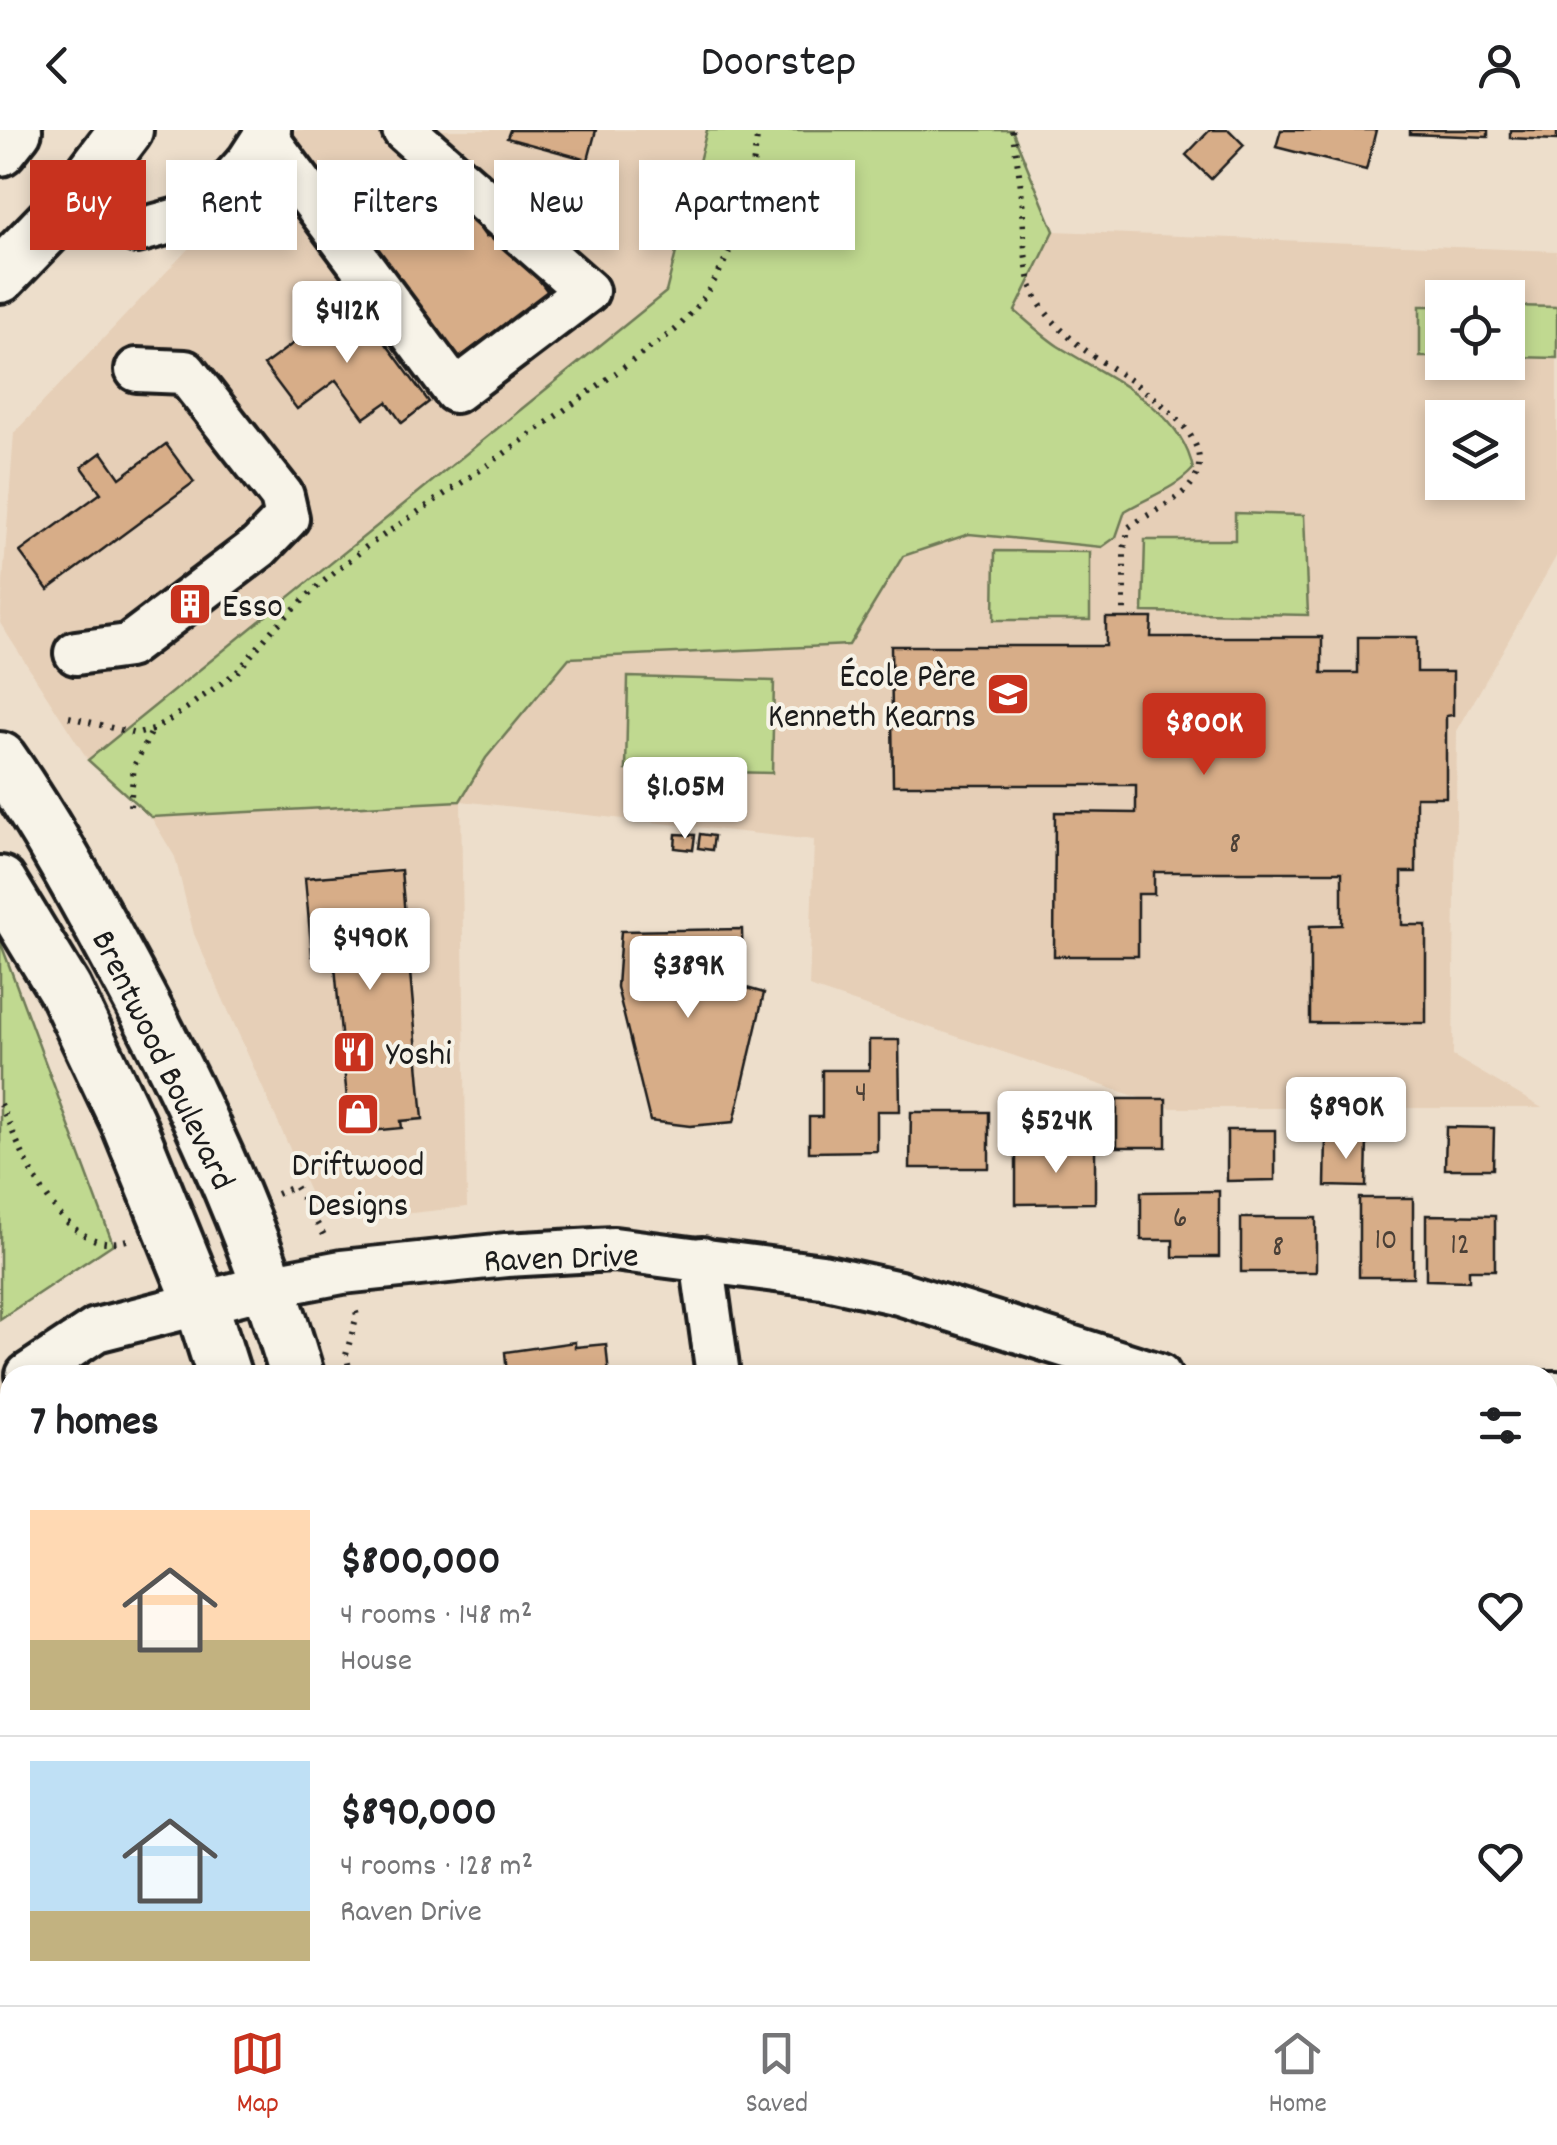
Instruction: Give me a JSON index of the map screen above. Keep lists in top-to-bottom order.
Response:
{
  "streets": {
    "main road": ["Brentwood Boulevard"],
    "street": ["Raven Drive"]
  },
  "crossings": [
    ["Brentwood Boulevard", "Raven Drive"]
  ],
  "places": {
    "building": ["Esso"],
    "school or university": ["École Père Kenneth Kearns"],
    "restaurant": ["Yoshi"],
    "shop": ["Driftwood Designs"]
  },
  "house_numbers": [
    "8",
    "4",
    "6",
    "10",
    "12",
    "8"
  ],
  "page": {
    "header": "Doorstep",
    "chip": [
      "Buy",
      "Rent",
      "Filters",
      "New",
      "Apartment"
    ],
    "price": [
      "$412K",
      "$800K",
      "$1.05M",
      "$490K",
      "$389K",
      "$890K",
      "$524K"
    ],
    "heading": "7 homes",
    "list": [
      {
        "name": "$800,000",
        "note": "4 rooms · 148 m² · House"
      },
      {
        "name": "$890,000",
        "note": "4 rooms · 128 m² · Raven Drive"
      }
    ],
    "tabs": ["Map", "Saved", "Home"]
  }
}
